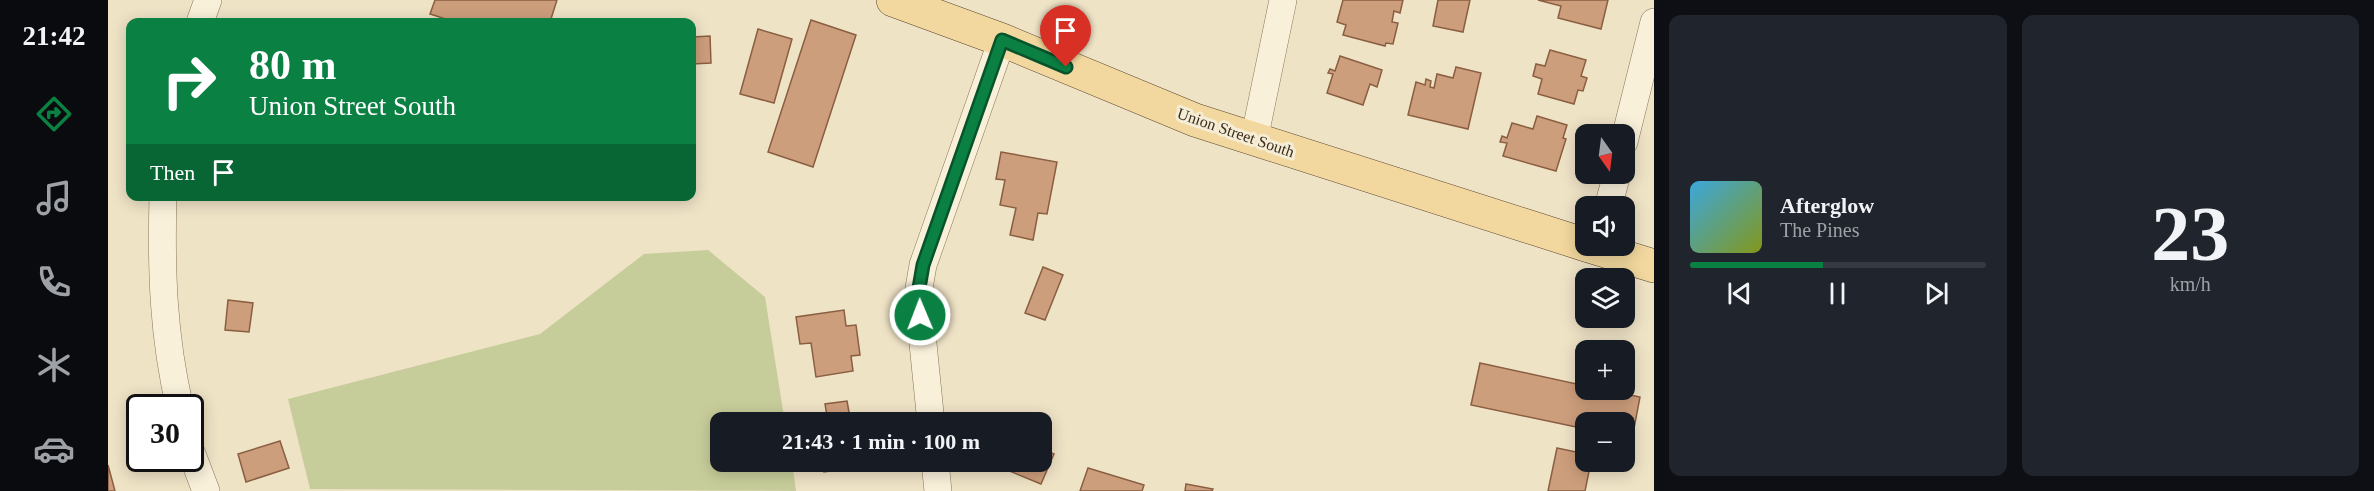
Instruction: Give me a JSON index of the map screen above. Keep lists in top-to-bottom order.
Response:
{
  "streets": {
    "main road": ["Union Street South"]
  },
  "north": "bottom",
  "page": {
    "tabs": "21:42",
    "tile": ["23", "km/h"],
    "turn": ["80 m", "Union Street South"],
    "map_buttons": ["+", "−"],
    "then": "Then",
    "song": ["Afterglow", "The Pines"],
    "limit": "30",
    "trip": "21:43 · 1 min · 100 m"
  }
}
